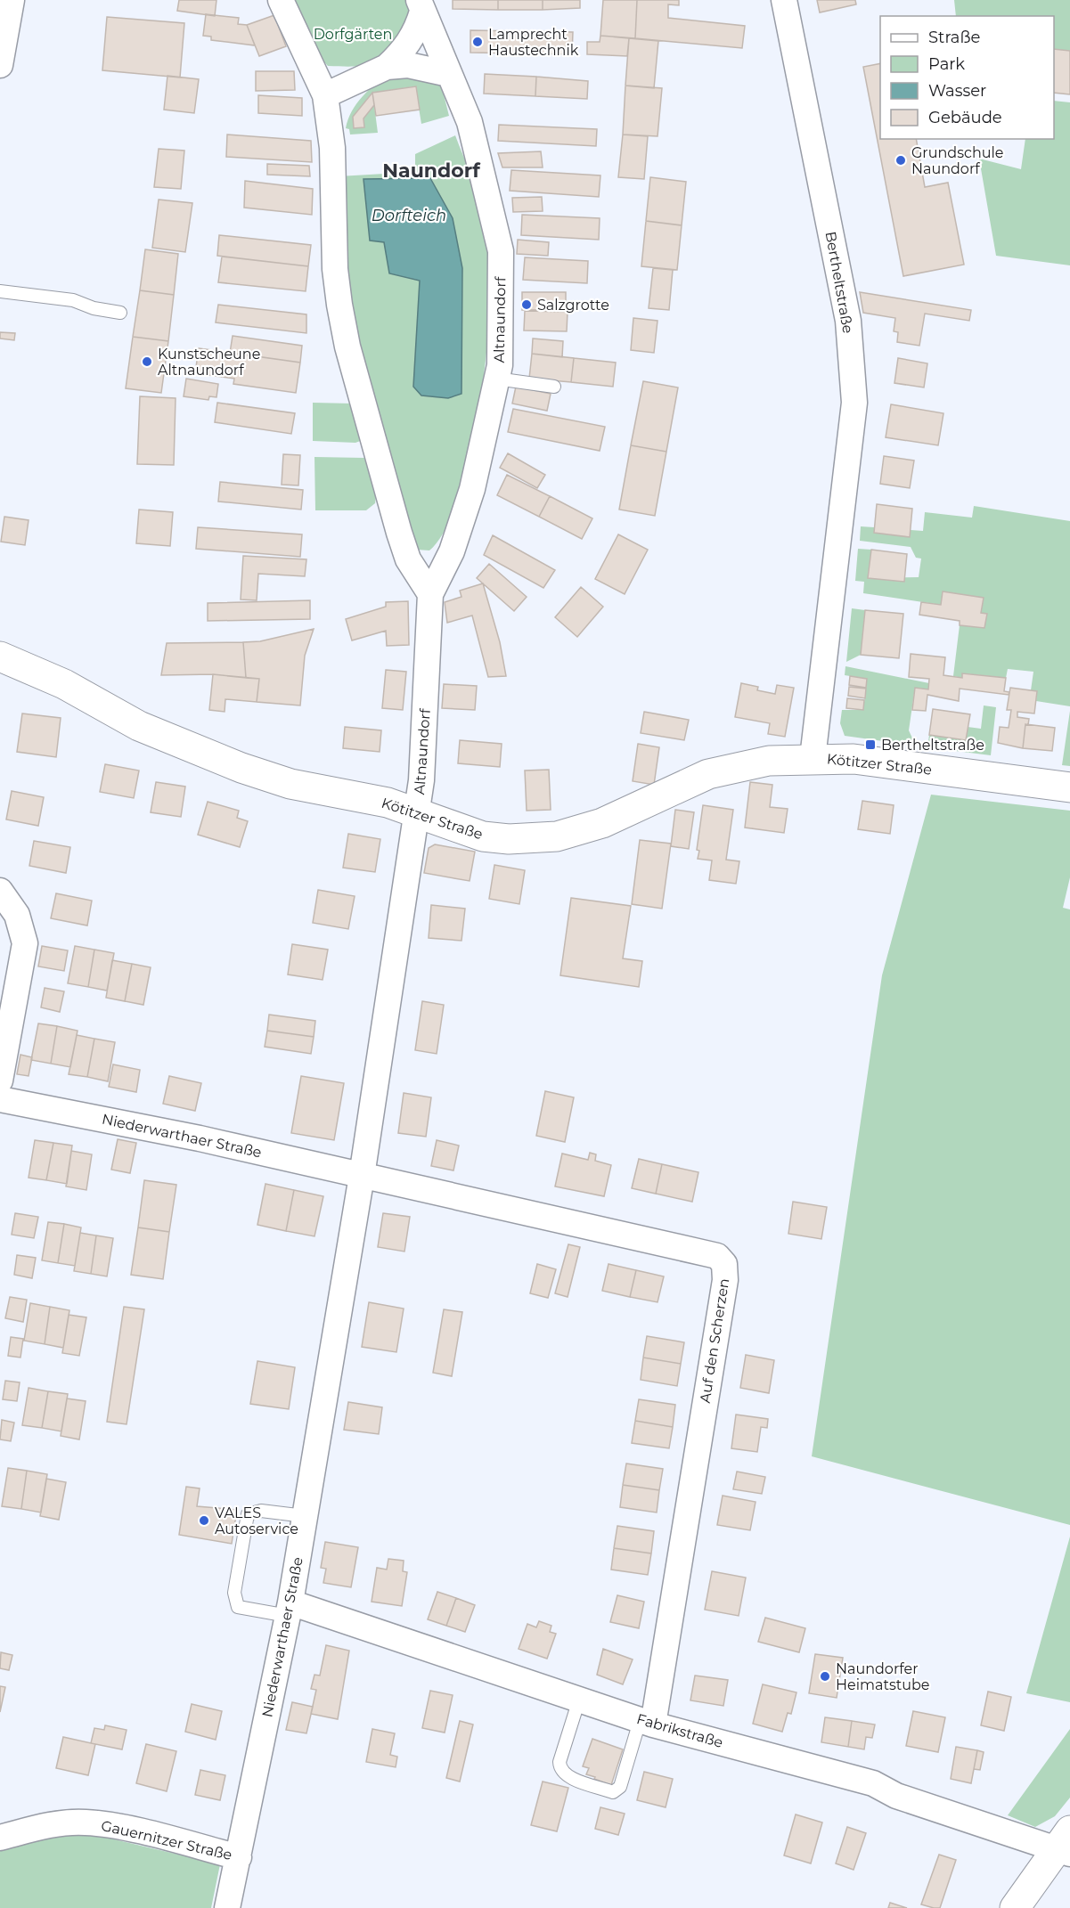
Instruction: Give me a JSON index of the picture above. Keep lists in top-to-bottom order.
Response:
{
  "streets": {
    "street": [
      "Bertheltstraße",
      "Altnaundorf",
      "Kötitzer Straße",
      "Niederwarthaer Straße",
      "Auf den Scherzen",
      "Fabrikstraße",
      "Gauernitzer Straße"
    ]
  },
  "crossings": [
    ["Bertheltstraße", "Kötitzer Straße"],
    ["Altnaundorf", "Kötitzer Straße"],
    ["Altnaundorf", "Niederwarthaer Straße"],
    ["Kötitzer Straße", "Niederwarthaer Straße"],
    ["Niederwarthaer Straße", "Auf den Scherzen"],
    ["Niederwarthaer Straße", "Fabrikstraße"],
    ["Niederwarthaer Straße", "Gauernitzer Straße"],
    ["Auf den Scherzen", "Fabrikstraße"]
  ],
  "districts": ["Naundorf"],
  "water": ["Dorfteich"],
  "parks": ["Dorfgärten"],
  "places": {
    "other": [
      "Lamprecht Haustechnik",
      "Grundschule Naundorf",
      "Salzgrotte",
      "Kunstscheune Altnaundorf",
      "VALES Autoservice",
      "Naundorfer Heimatstube"
    ],
    "transit": ["Bertheltstraße"]
  },
  "legend": [
    "Straße",
    "Park",
    "Wasser",
    "Gebäude"
  ]
}
